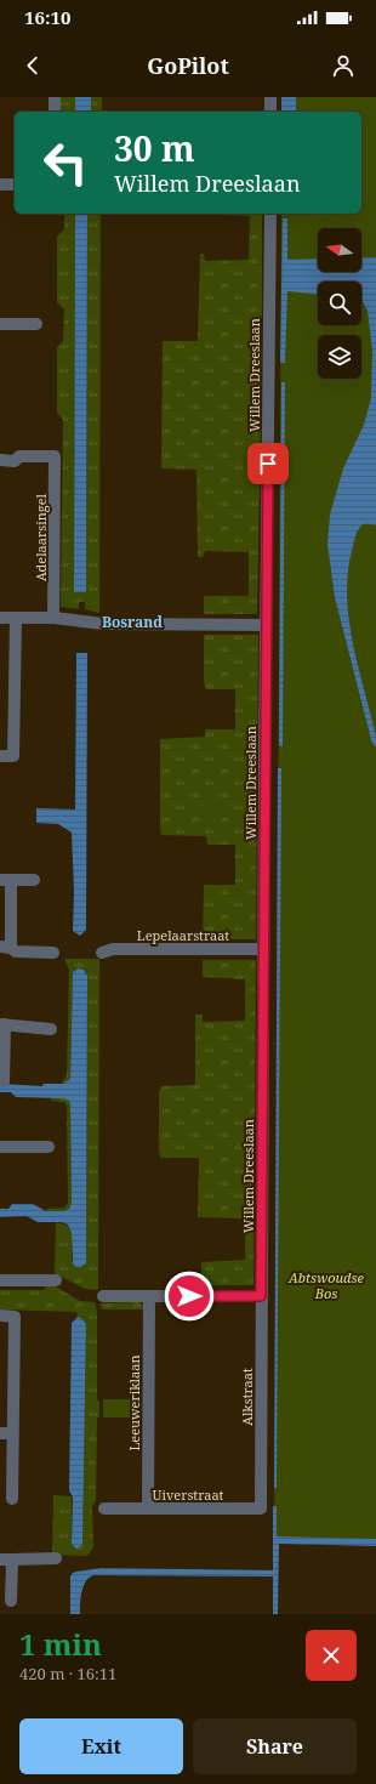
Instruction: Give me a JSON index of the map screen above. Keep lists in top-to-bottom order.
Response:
{
  "streets": {
    "street": [
      "Willem Dreeslaan",
      "Adelaarsingel",
      "Lepelaarstraat",
      "Alkstraat",
      "Leeuweriklaan",
      "Uiverstraat"
    ]
  },
  "crossings": [
    ["Willem Dreeslaan", "Lepelaarstraat"],
    ["Willem Dreeslaan", "Alkstraat"],
    ["Alkstraat", "Uiverstraat"],
    ["Leeuweriklaan", "Uiverstraat"]
  ],
  "districts": ["Bosrand"],
  "parks": ["Abtswoudse Bos"],
  "north": "left",
  "page": {
    "status": "16:10",
    "header": "GoPilot",
    "turn": ["30 m", "Willem Dreeslaan"],
    "heading": ["1 min", "420 m · 16:11"],
    "buttons": ["Exit", "Share"]
  }
}
